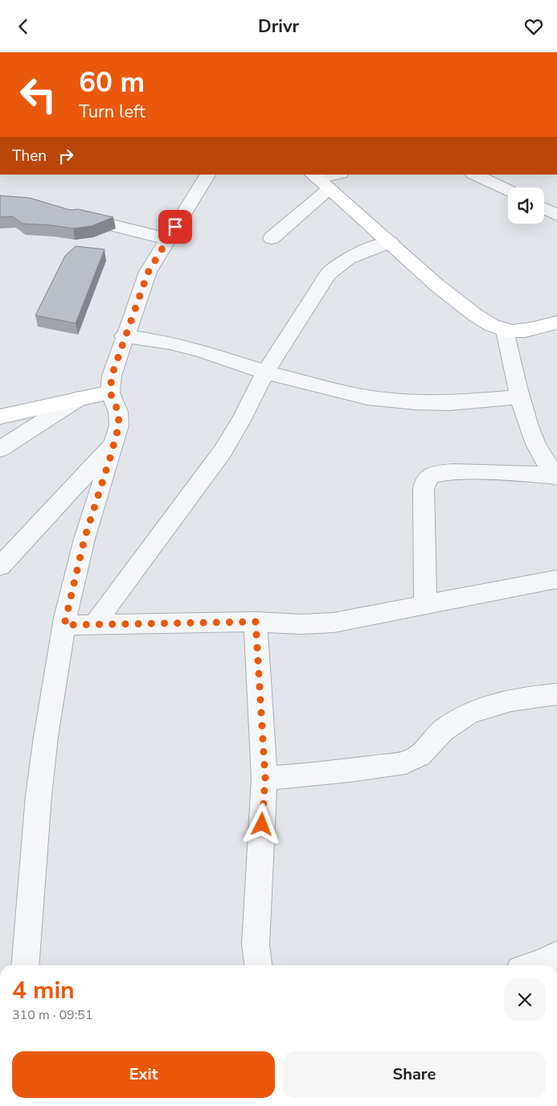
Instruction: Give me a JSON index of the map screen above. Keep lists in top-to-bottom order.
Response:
{
  "page": {
    "header": "Drivr",
    "turn": ["60 m", "Turn left"],
    "then": "Then",
    "heading": ["4 min", "310 m · 09:51"],
    "buttons": ["Exit", "Share"]
  }
}
